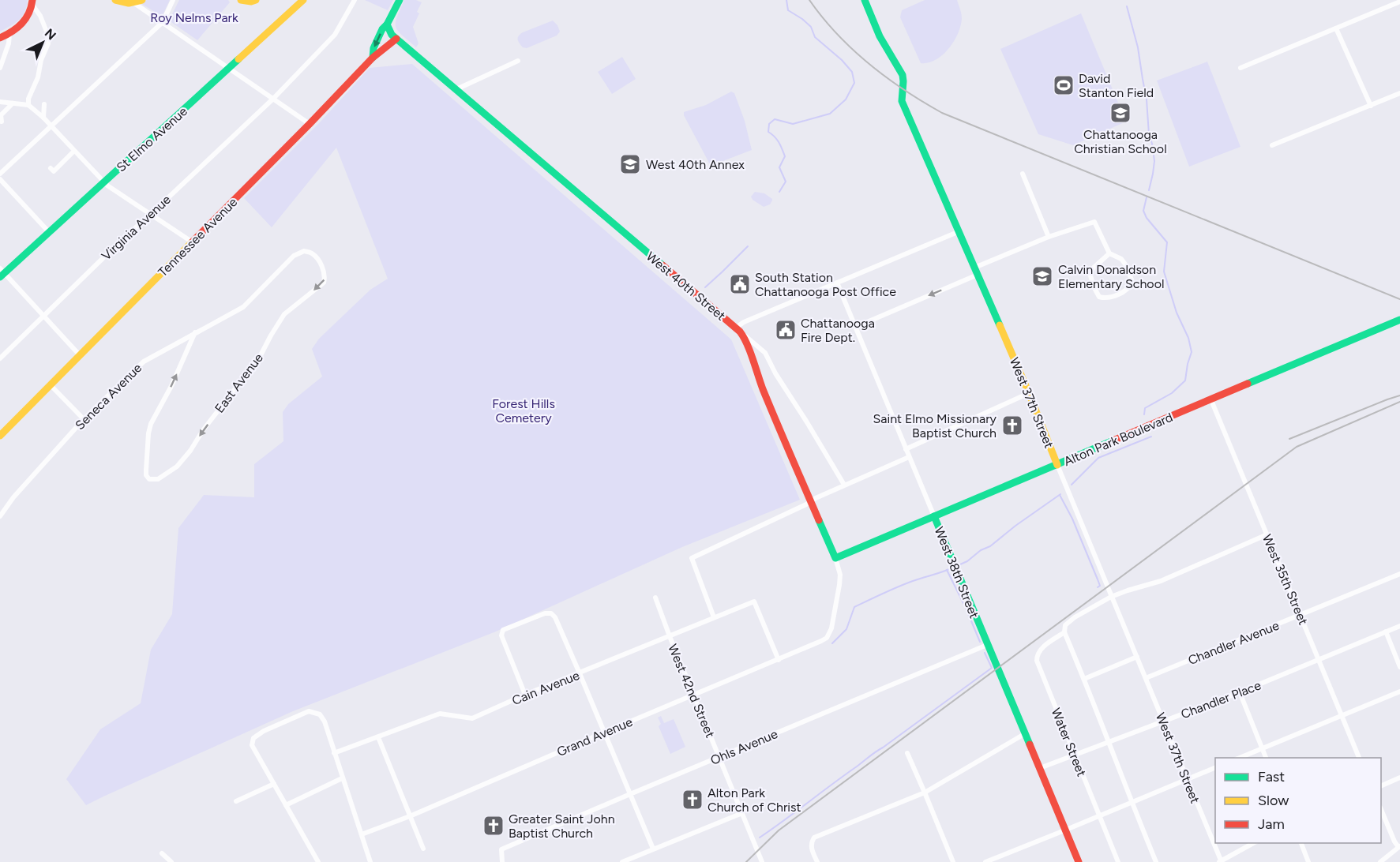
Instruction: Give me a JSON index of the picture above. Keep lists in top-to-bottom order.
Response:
{
  "streets": {
    "main road": [
      "St Elmo Avenue",
      "Tennessee Avenue",
      "West 40th Street",
      "West 37th Street",
      "Alton Park Boulevard",
      "West 38th Street"
    ],
    "street": [
      "Virginia Avenue",
      "East Avenue",
      "Seneca Avenue",
      "West 35th Street",
      "Chandler Avenue",
      "Cain Avenue",
      "West 42nd Street",
      "Chandler Place",
      "Grand Avenue",
      "Water Street",
      "Ohls Avenue"
    ]
  },
  "crossings": [
    ["Tennessee Avenue", "West 40th Street"],
    ["West 40th Street", "Alton Park Boulevard"],
    ["West 40th Street", "Grand Avenue"],
    ["East Avenue", "Seneca Avenue"],
    ["West 37th Street", "Alton Park Boulevard"],
    ["West 37th Street", "Chandler Avenue"],
    ["West 37th Street", "Chandler Place"],
    ["Alton Park Boulevard", "West 38th Street"],
    ["Alton Park Boulevard", "West 35th Street"],
    ["West 38th Street", "Chandler Place"],
    ["West 38th Street", "Ohls Avenue"],
    ["West 35th Street", "Chandler Avenue"],
    ["West 35th Street", "Chandler Place"],
    ["Cain Avenue", "West 42nd Street"],
    ["Cain Avenue", "Grand Avenue"],
    ["West 42nd Street", "Grand Avenue"],
    ["West 42nd Street", "Ohls Avenue"],
    ["Chandler Place", "Water Street"]
  ],
  "parks": ["Roy Nelms Park", "Forest Hills Cemetery"],
  "places": {
    "sports": ["David Stanton Field"],
    "school or university": ["Chattanooga Christian School", "West 40th Annex", "Calvin Donaldson Elementary School"],
    "public building": ["South Station Chattanooga Post Office", "Chattanooga Fire Dept."],
    "church": ["Saint Elmo Missionary Baptist Church", "Alton Park Church of Christ", "Greater Saint John Baptist Church"]
  },
  "legend": ["Fast", "Slow", "Jam"],
  "north": "top right"
}
